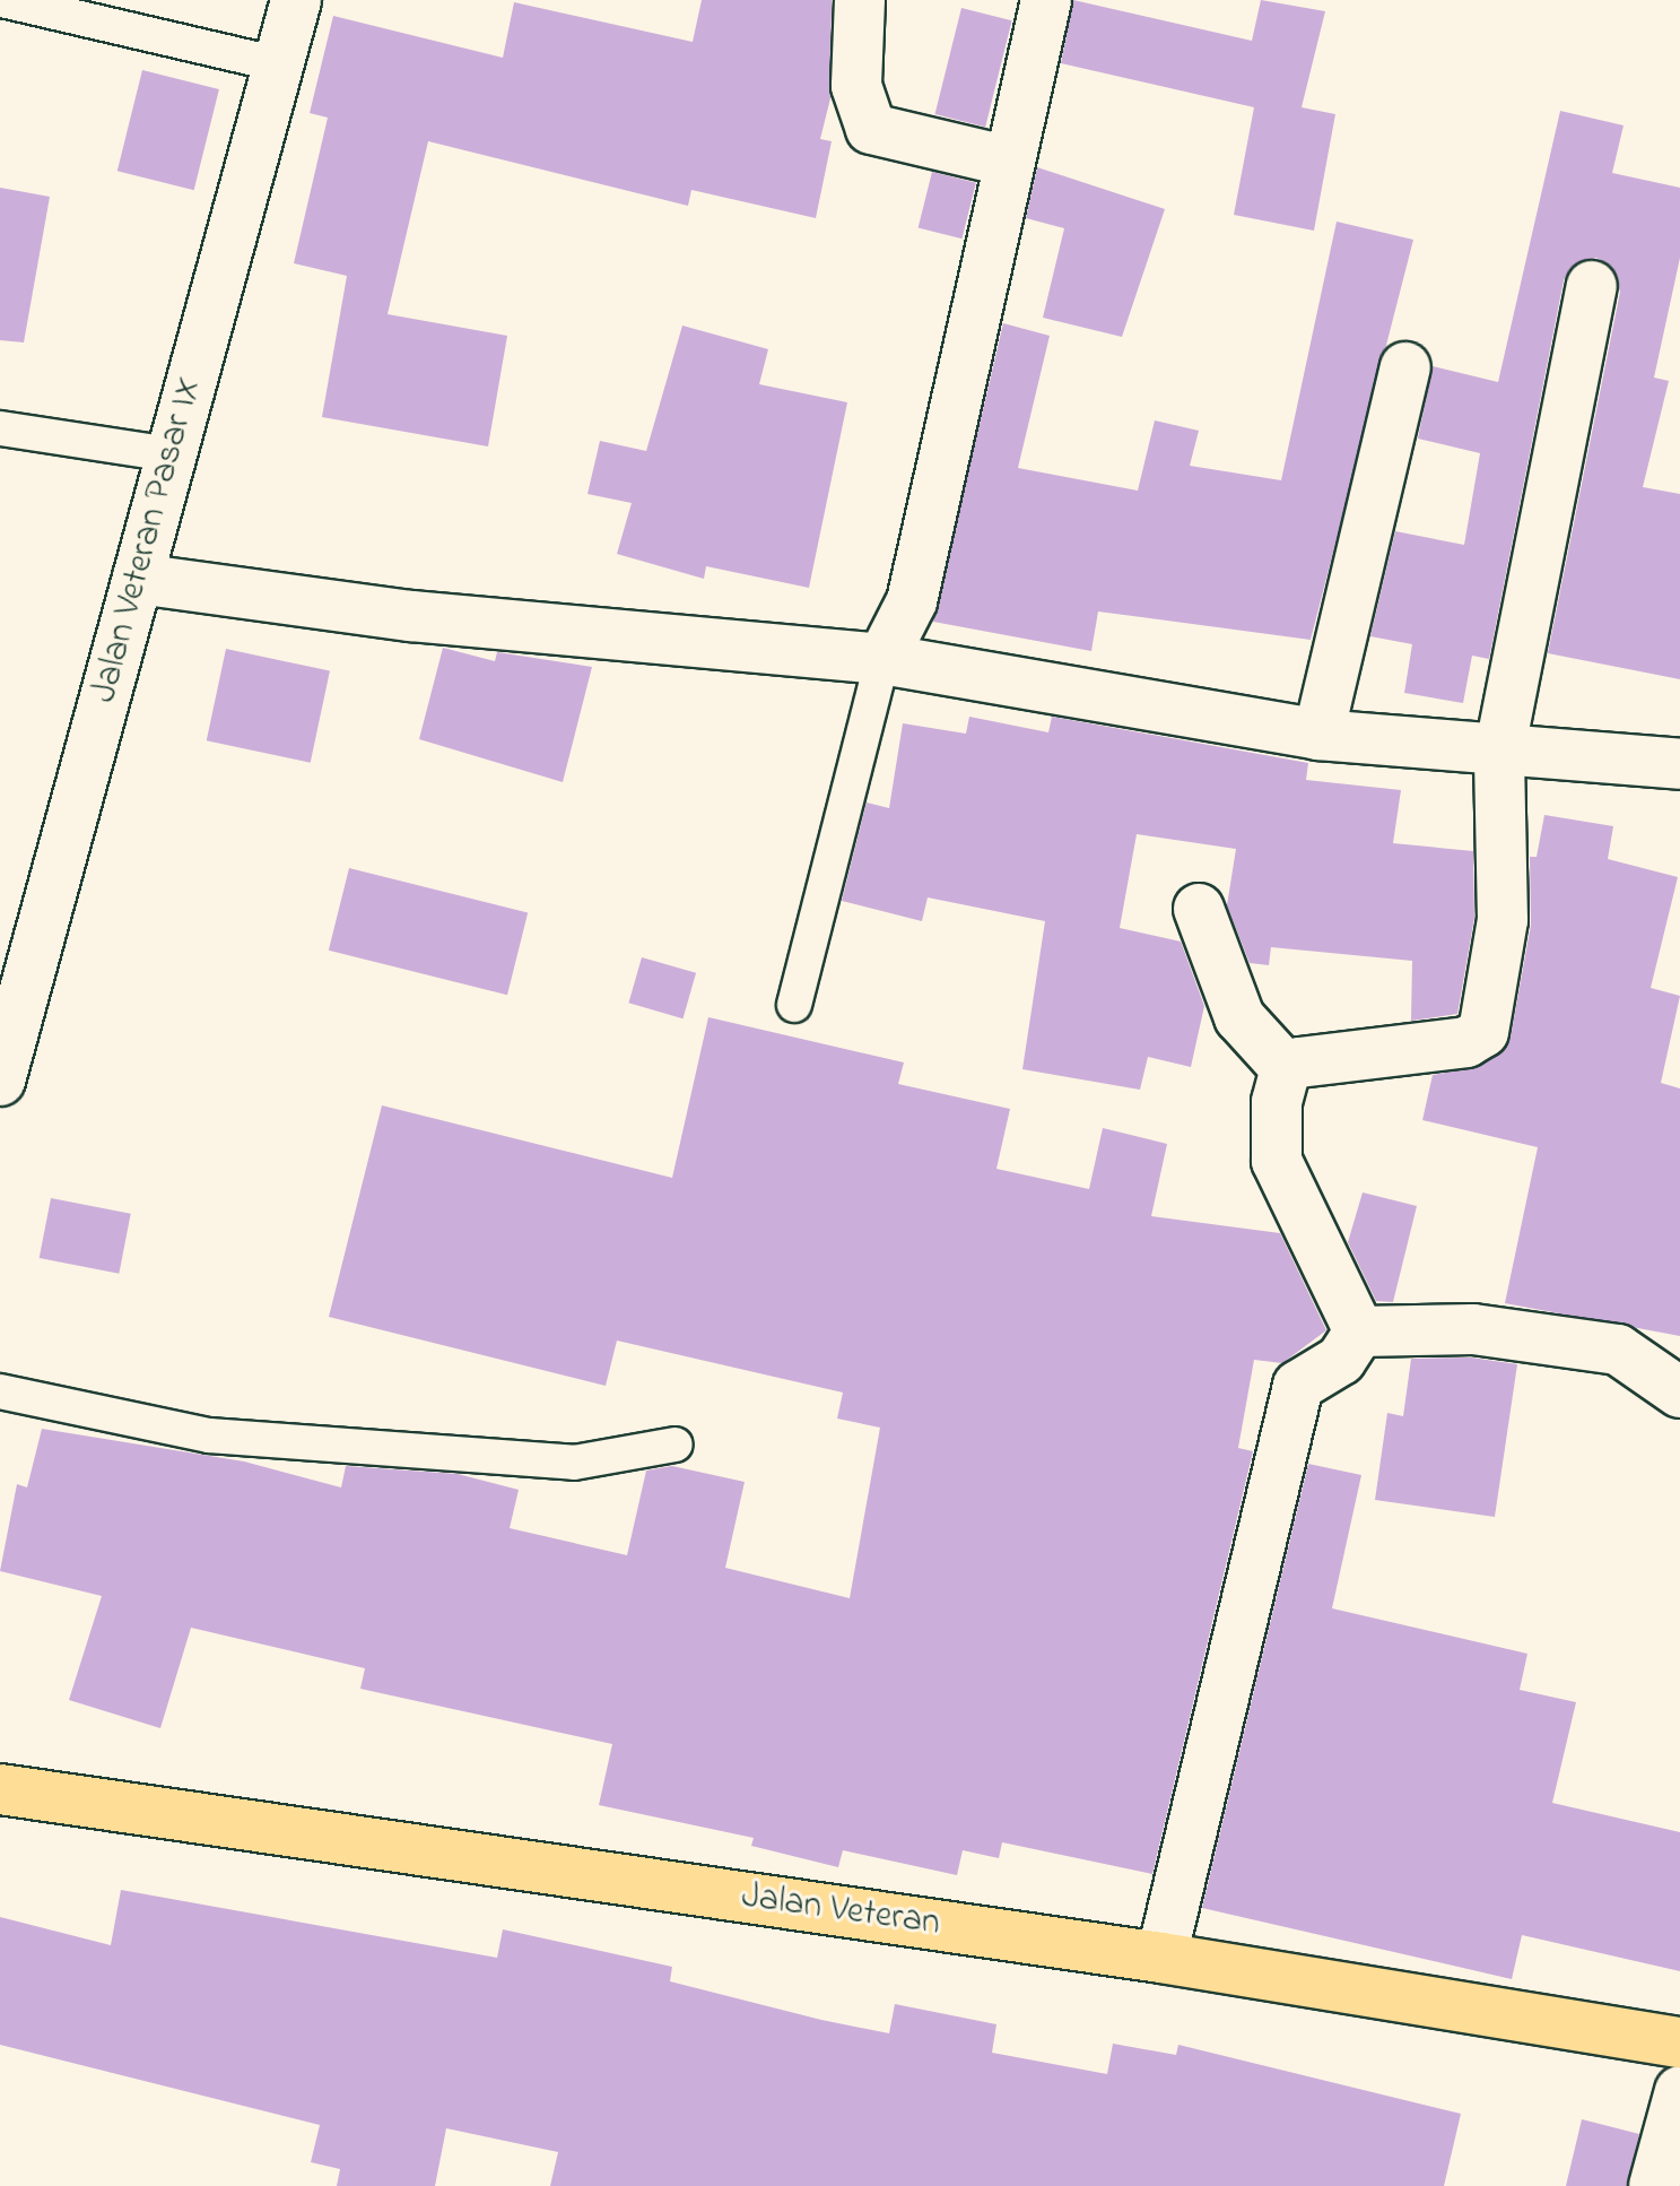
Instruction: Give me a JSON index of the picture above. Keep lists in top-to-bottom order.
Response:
{
  "streets": {
    "main road": ["Jalan Veteran"],
    "street": ["Jalan Veteran Pasar IX"]
  }
}
